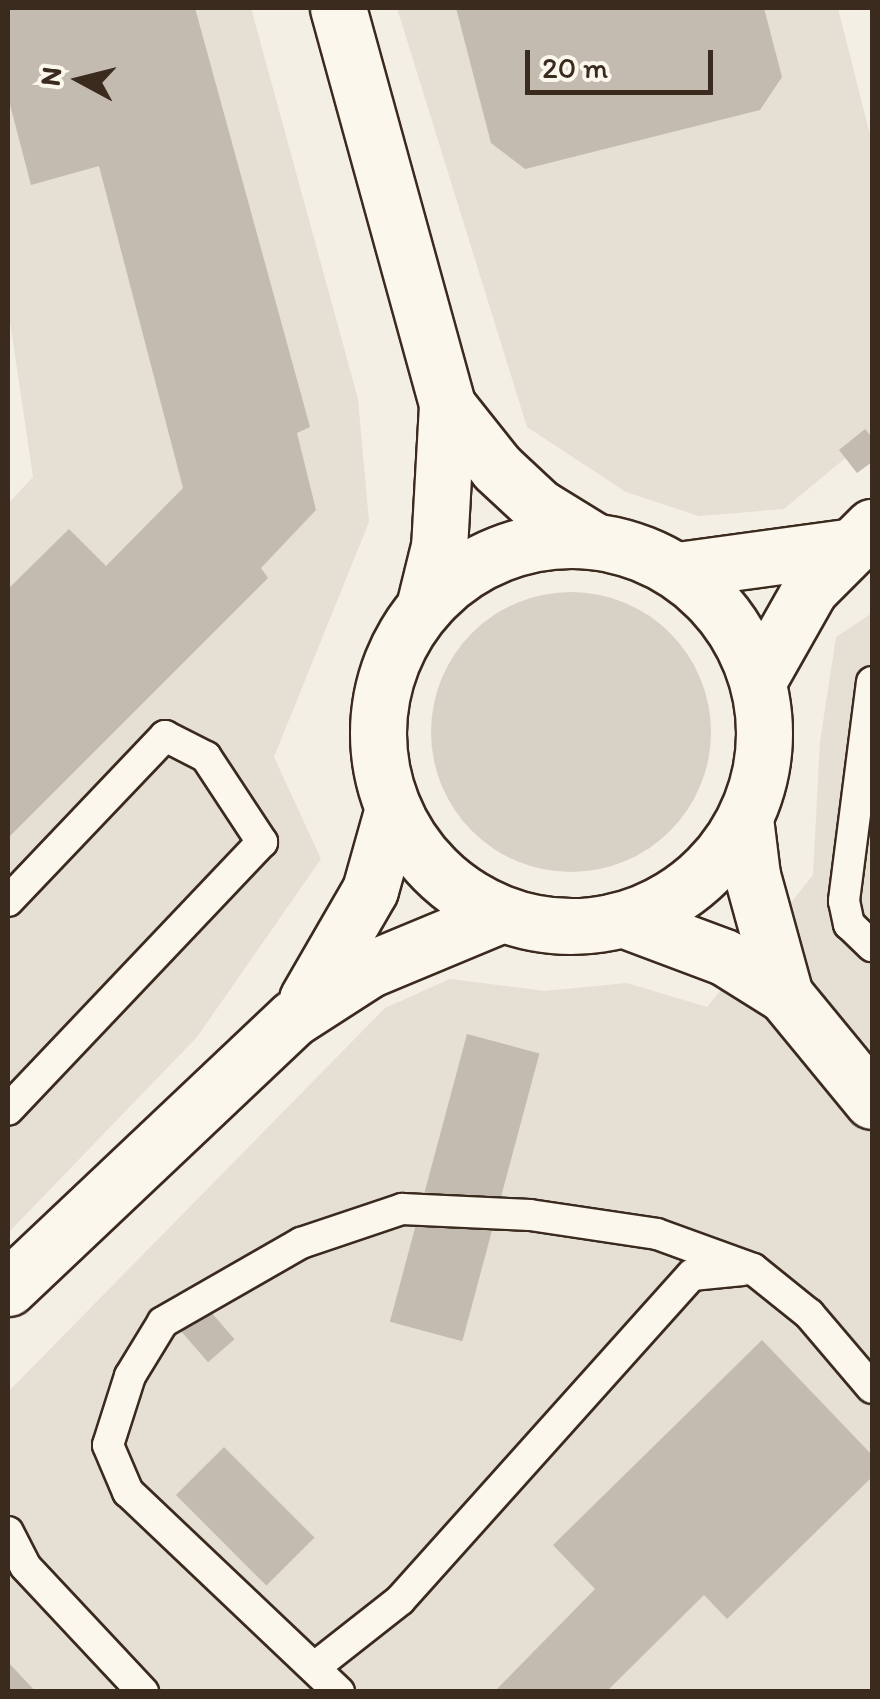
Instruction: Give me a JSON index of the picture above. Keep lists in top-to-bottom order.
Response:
{
  "scale_bar": "20 m",
  "north": "left"
}
